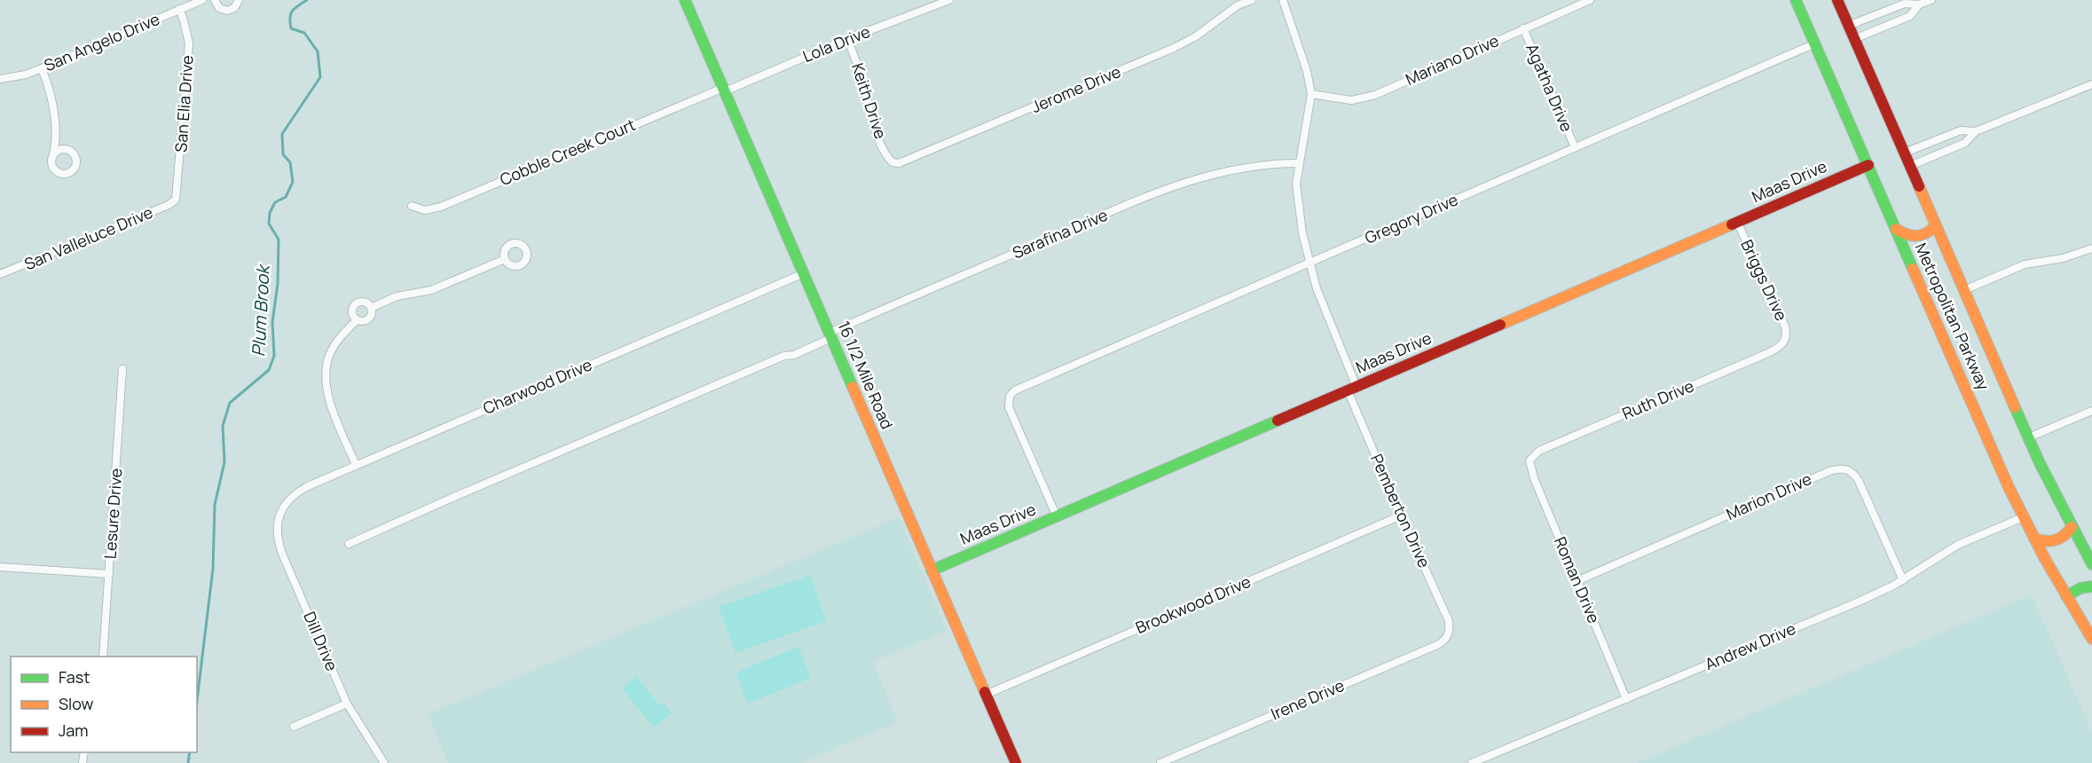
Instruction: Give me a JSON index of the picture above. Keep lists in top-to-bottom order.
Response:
{
  "streets": {
    "street": [
      "San Angelo Drive",
      "Lola Drive",
      "Mariano Drive",
      "Agatha Drive",
      "Jerome Drive",
      "Keith Drive",
      "San Elia Drive",
      "Cobble Creek Court",
      "Maas Drive",
      "Gregory Drive",
      "Sarafina Drive",
      "San Valleluce Drive",
      "Briggs Drive",
      "Metropolitan Parkway",
      "16 1/2 Mile Road",
      "Charwood Drive",
      "Ruth Drive",
      "Marion Drive",
      "Pemberton Drive",
      "Lesure Drive",
      "Roman Drive",
      "Brookwood Drive",
      "Dill Drive",
      "Andrew Drive",
      "Irene Drive"
    ]
  },
  "crossings": [
    ["San Angelo Drive", "San Elia Drive"],
    ["Lola Drive", "Keith Drive"],
    ["Lola Drive", "Cobble Creek Court"],
    ["Lola Drive", "16 1/2 Mile Road"],
    ["Mariano Drive", "Agatha Drive"],
    ["Mariano Drive", "Pemberton Drive"],
    ["Agatha Drive", "Gregory Drive"],
    ["Jerome Drive", "Keith Drive"],
    ["San Elia Drive", "San Valleluce Drive"],
    ["Cobble Creek Court", "16 1/2 Mile Road"],
    ["Maas Drive", "Gregory Drive"],
    ["Maas Drive", "Briggs Drive"],
    ["Maas Drive", "Metropolitan Parkway"],
    ["Maas Drive", "16 1/2 Mile Road"],
    ["Maas Drive", "Pemberton Drive"],
    ["Gregory Drive", "Metropolitan Parkway"],
    ["Gregory Drive", "Pemberton Drive"],
    ["Sarafina Drive", "16 1/2 Mile Road"],
    ["Sarafina Drive", "Pemberton Drive"],
    ["Briggs Drive", "Ruth Drive"],
    ["Metropolitan Parkway", "Andrew Drive"],
    ["16 1/2 Mile Road", "Charwood Drive"],
    ["16 1/2 Mile Road", "Brookwood Drive"],
    ["Charwood Drive", "Dill Drive"],
    ["Ruth Drive", "Roman Drive"],
    ["Marion Drive", "Roman Drive"],
    ["Marion Drive", "Andrew Drive"],
    ["Pemberton Drive", "Brookwood Drive"],
    ["Pemberton Drive", "Irene Drive"],
    ["Roman Drive", "Andrew Drive"]
  ],
  "water": ["Plum Brook"],
  "legend": ["Fast", "Slow", "Jam"]
}
